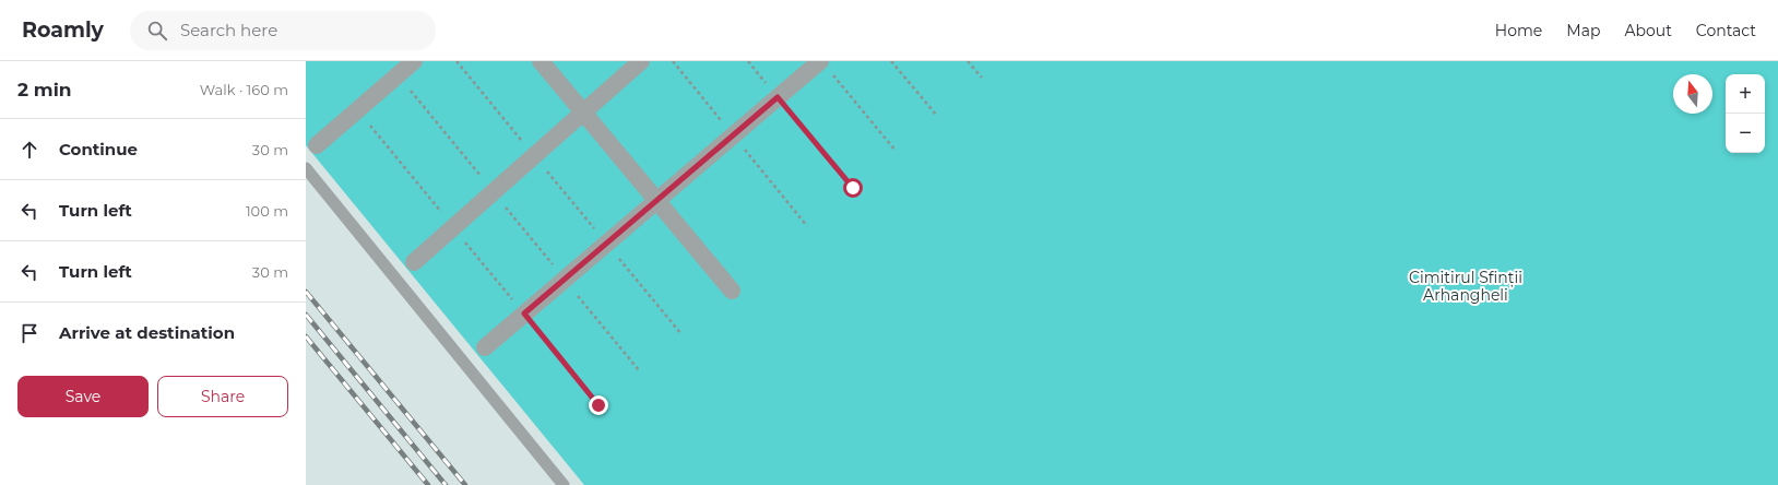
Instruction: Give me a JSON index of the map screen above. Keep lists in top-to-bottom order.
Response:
{
  "parks": ["Cimitirul Sfinții Arhangheli"],
  "north": "top",
  "page": {
    "header": "Roamly",
    "search": "Search here",
    "nav": [
      "Home",
      "Map",
      "About",
      "Contact"
    ],
    "heading": ["2 min", "Walk · 160 m"],
    "map_buttons": ["+", "−"],
    "list": [
      ["Continue", "30 m"],
      ["Turn left", "100 m"],
      ["Turn left", "30 m"],
      "Arrive at destination"
    ],
    "buttons": ["Save", "Share"]
  }
}
